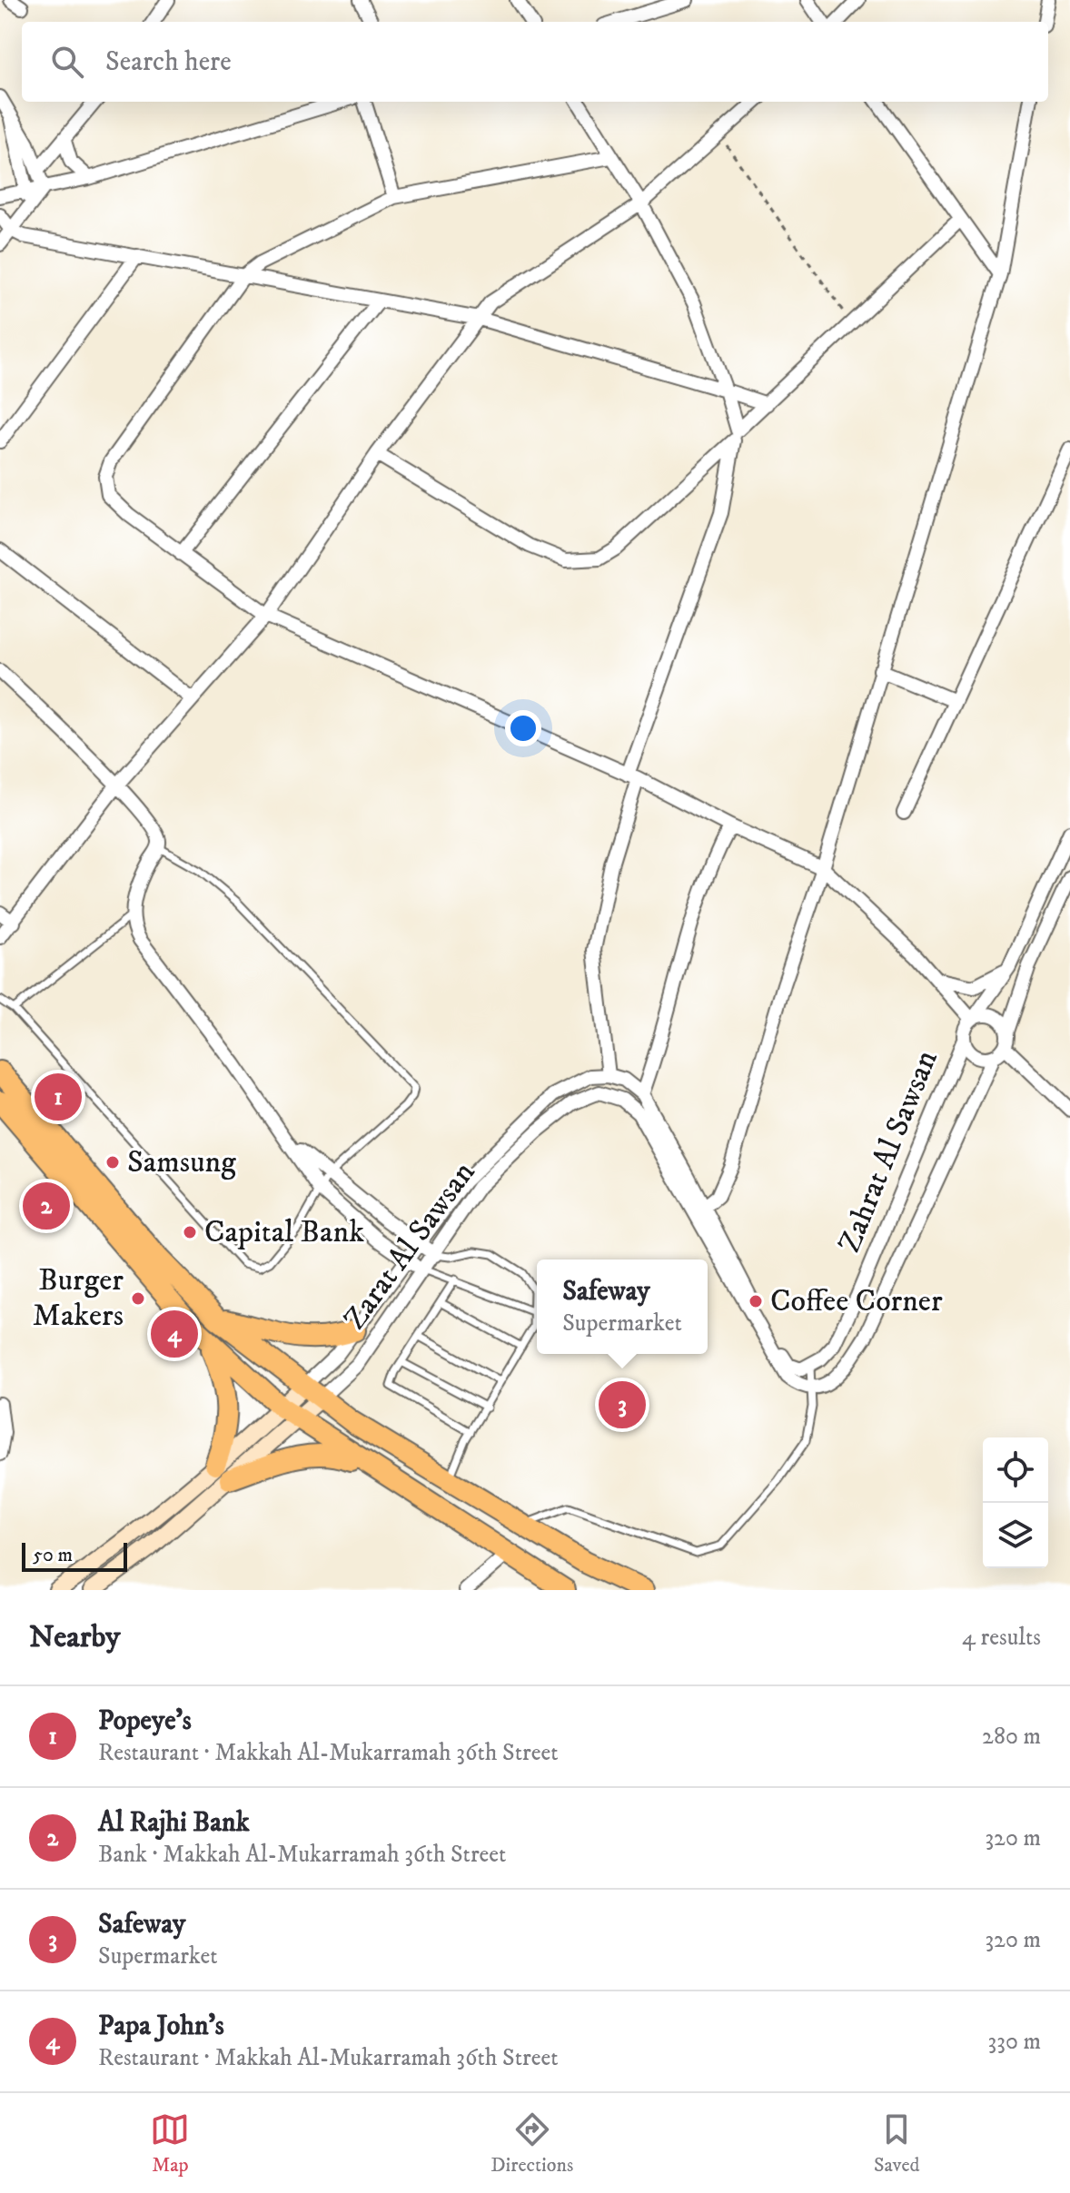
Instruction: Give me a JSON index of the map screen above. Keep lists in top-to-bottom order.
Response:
{
  "streets": {
    "street": ["Zahrat Al Sawsan", "Zarat Al Sawsan"]
  },
  "places": [
    "Samsung",
    "Capital Bank",
    "Burger Makers",
    "Coffee Corner"
  ],
  "scale_bar": "50 m",
  "page": {
    "search": "Search here",
    "pins": [
      "1",
      "2",
      "4",
      "3"
    ],
    "popup": ["Safeway", "Supermarket"],
    "scale": "50 m",
    "heading": ["Nearby", "4 results"],
    "list": [
      {
        "mark": "1",
        "name": "Popeye's",
        "note": "Restaurant · Makkah Al-Mukarramah 36th Street",
        "value": "280 m"
      },
      {
        "mark": "2",
        "name": "Al Rajhi Bank",
        "note": "Bank · Makkah Al-Mukarramah 36th Street",
        "value": "320 m"
      },
      {
        "mark": "3",
        "name": "Safeway",
        "note": "Supermarket",
        "value": "320 m"
      },
      {
        "mark": "4",
        "name": "Papa John's",
        "note": "Restaurant · Makkah Al-Mukarramah 36th Street",
        "value": "330 m"
      }
    ],
    "nav": ["Map", "Directions", "Saved"]
  }
}
